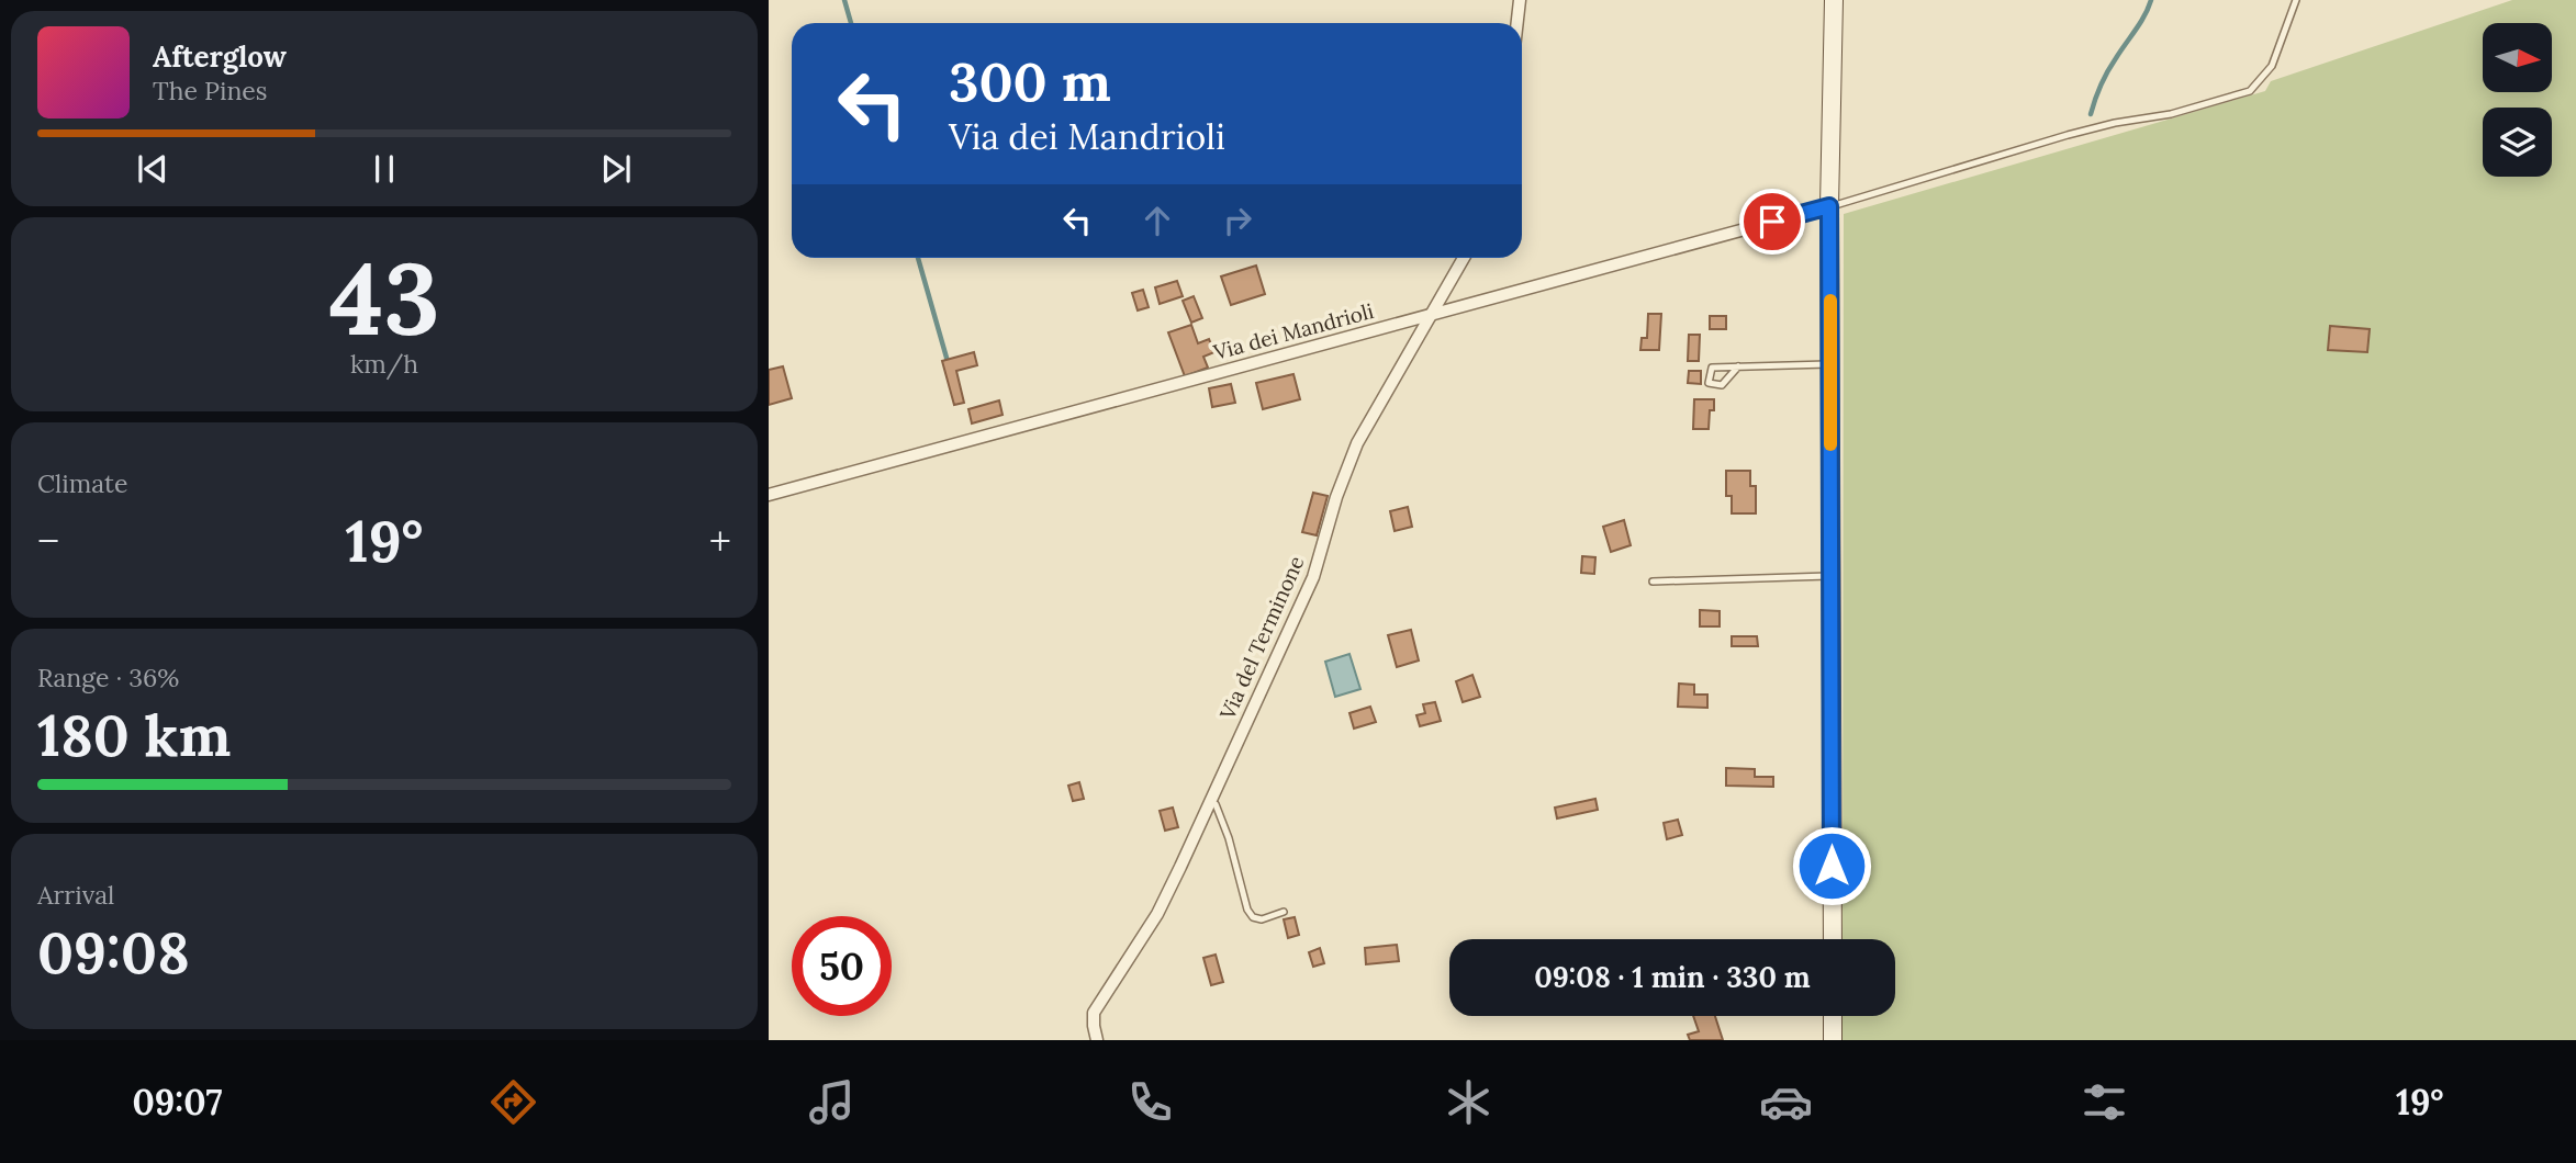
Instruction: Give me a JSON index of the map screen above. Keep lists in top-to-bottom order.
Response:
{
  "streets": {
    "street": ["Via dei Mandrioli", "Via del Terminone"]
  },
  "crossings": [
    ["Via dei Mandrioli", "Via del Terminone"]
  ],
  "north": "right",
  "page": {
    "turn": ["300 m", "Via dei Mandrioli"],
    "song": ["Afterglow", "The Pines"],
    "tile": [
      ["43", "km/h"],
      "Climate",
      ["Range · 36%", "180 km"],
      ["Arrival", "09:08"]
    ],
    "heat": ["−", "19°", "+"],
    "limit": "50",
    "trip": "09:08 · 1 min · 330 m",
    "tabs": ["09:07", "19°"]
  }
}
